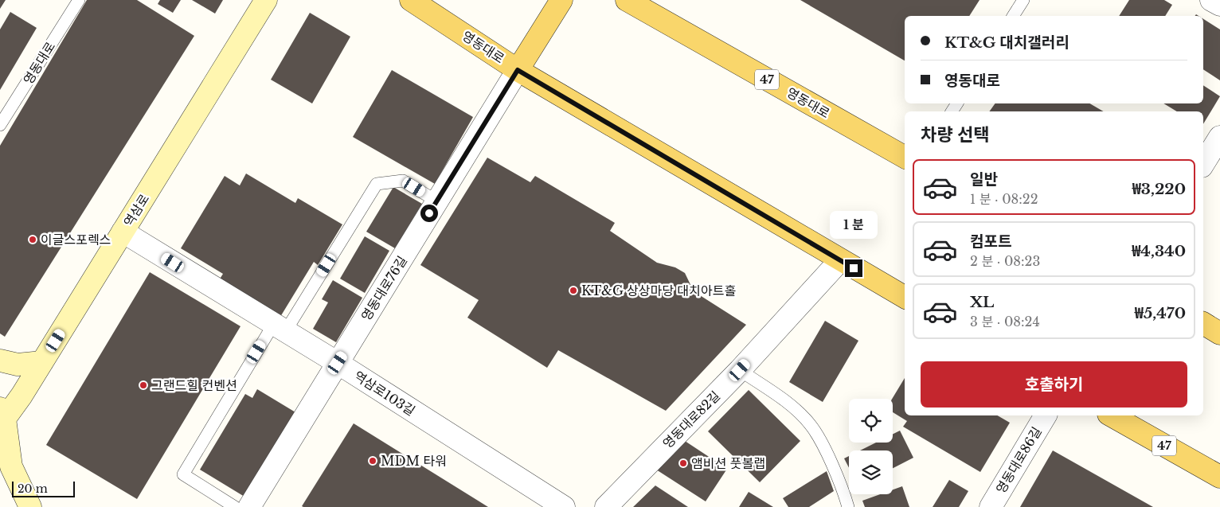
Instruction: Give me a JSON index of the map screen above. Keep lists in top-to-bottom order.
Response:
{
  "streets": {
    "main road": ["영동대로", "47"],
    "street": [
      "역삼로",
      "영동대로76길",
      "역삼로103길",
      "영동대로82길",
      "영동대로86길"
    ]
  },
  "crossings": [
    ["영동대로", "영동대로76길"],
    ["영동대로", "영동대로82길"],
    ["역삼로", "역삼로103길"],
    ["영동대로76길", "역삼로103길"]
  ],
  "places": [
    "이글스포렉스",
    "KT&G 상상마당 대치아트홀",
    "그랜드힐 컨벤션",
    "MDM 타워",
    "앰비션 풋볼랩"
  ],
  "scale_bar": "20 m",
  "page": {
    "banner": ["KT&G 대치갤러리", "영동대로"],
    "heading": "차량 선택",
    "list": [
      {
        "name": "일반",
        "note": "1 분 · 08:22",
        "value": "₩3,220"
      },
      {
        "name": "컴포트",
        "note": "2 분 · 08:23",
        "value": "₩4,340"
      },
      {
        "name": "XL",
        "note": "3 분 · 08:24",
        "value": "₩5,470"
      }
    ],
    "bubble": "1 분",
    "buttons": "호출하기",
    "scale": "20 m"
  }
}
